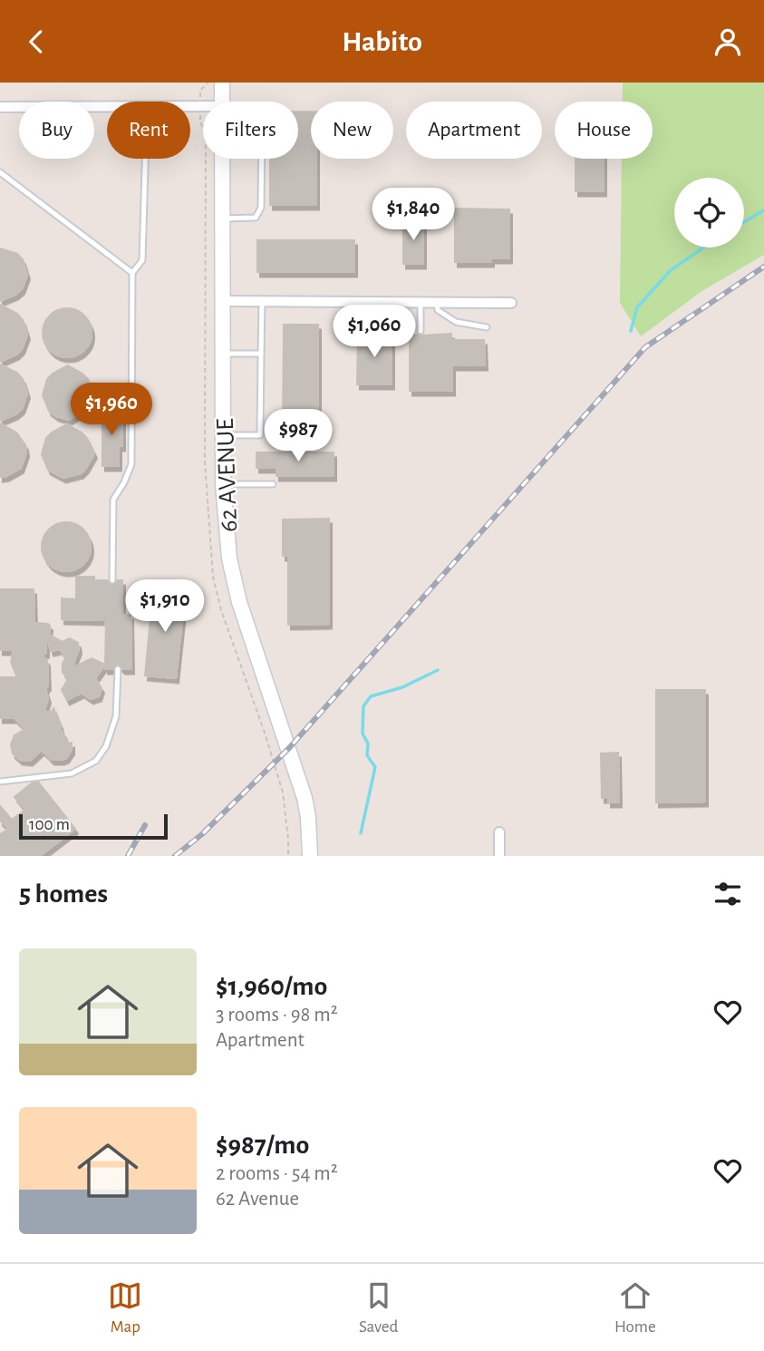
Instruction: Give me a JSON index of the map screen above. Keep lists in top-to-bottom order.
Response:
{
  "streets": {
    "main road": ["62 AVENUE"]
  },
  "scale_bar": "100 m",
  "page": {
    "header": "Habito",
    "chip": [
      "Buy",
      "Rent",
      "Filters",
      "New",
      "Apartment",
      "House"
    ],
    "price": [
      "$1,840",
      "$1,060",
      "$1,960",
      "$987",
      "$1,910"
    ],
    "scale": "100 m",
    "heading": "5 homes",
    "list": [
      {
        "name": "$1,960/mo",
        "note": "3 rooms · 98 m² · Apartment"
      },
      {
        "name": "$987/mo",
        "note": "2 rooms · 54 m² · 62 Avenue"
      }
    ],
    "tabs": ["Map", "Saved", "Home"]
  }
}
